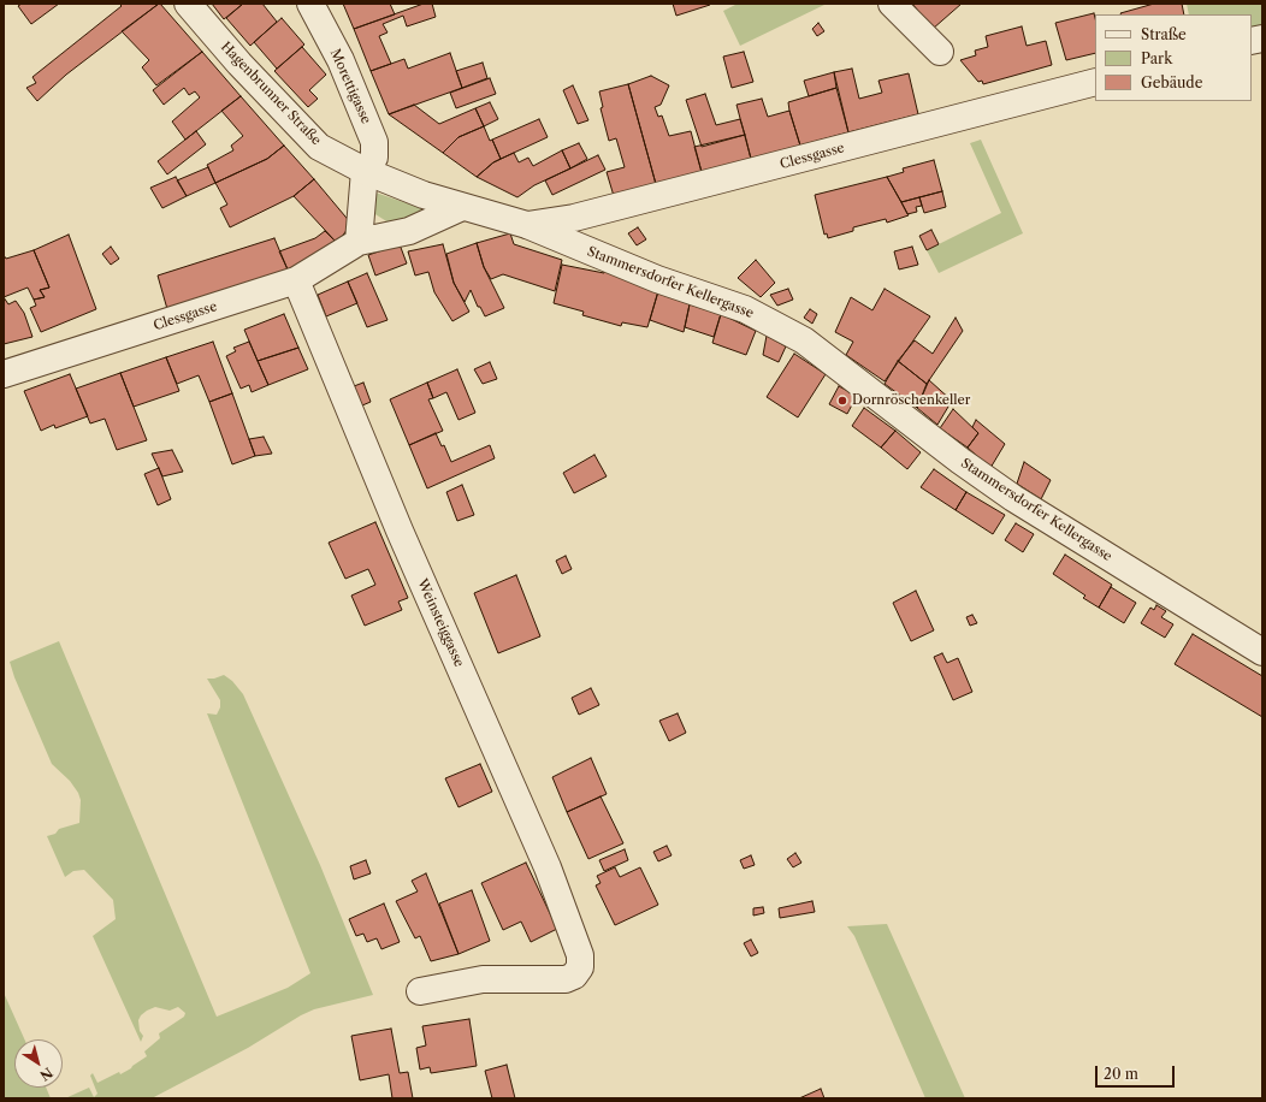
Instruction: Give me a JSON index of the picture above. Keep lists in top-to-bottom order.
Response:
{
  "streets": {
    "street": [
      "Morettigasse",
      "Hagenbrunner Straße",
      "Clessgasse",
      "Stammersdorfer Kellergasse",
      "Weinsteiggasse"
    ]
  },
  "crossings": [
    ["Morettigasse", "Hagenbrunner Straße"],
    ["Morettigasse", "Stammersdorfer Kellergasse"],
    ["Hagenbrunner Straße", "Stammersdorfer Kellergasse"],
    ["Clessgasse", "Stammersdorfer Kellergasse"],
    ["Clessgasse", "Weinsteiggasse"]
  ],
  "places": ["Dornröschenkeller"],
  "legend": ["Straße", "Park", "Gebäude"],
  "scale_bar": "20 m",
  "north": "bottom right"
}
